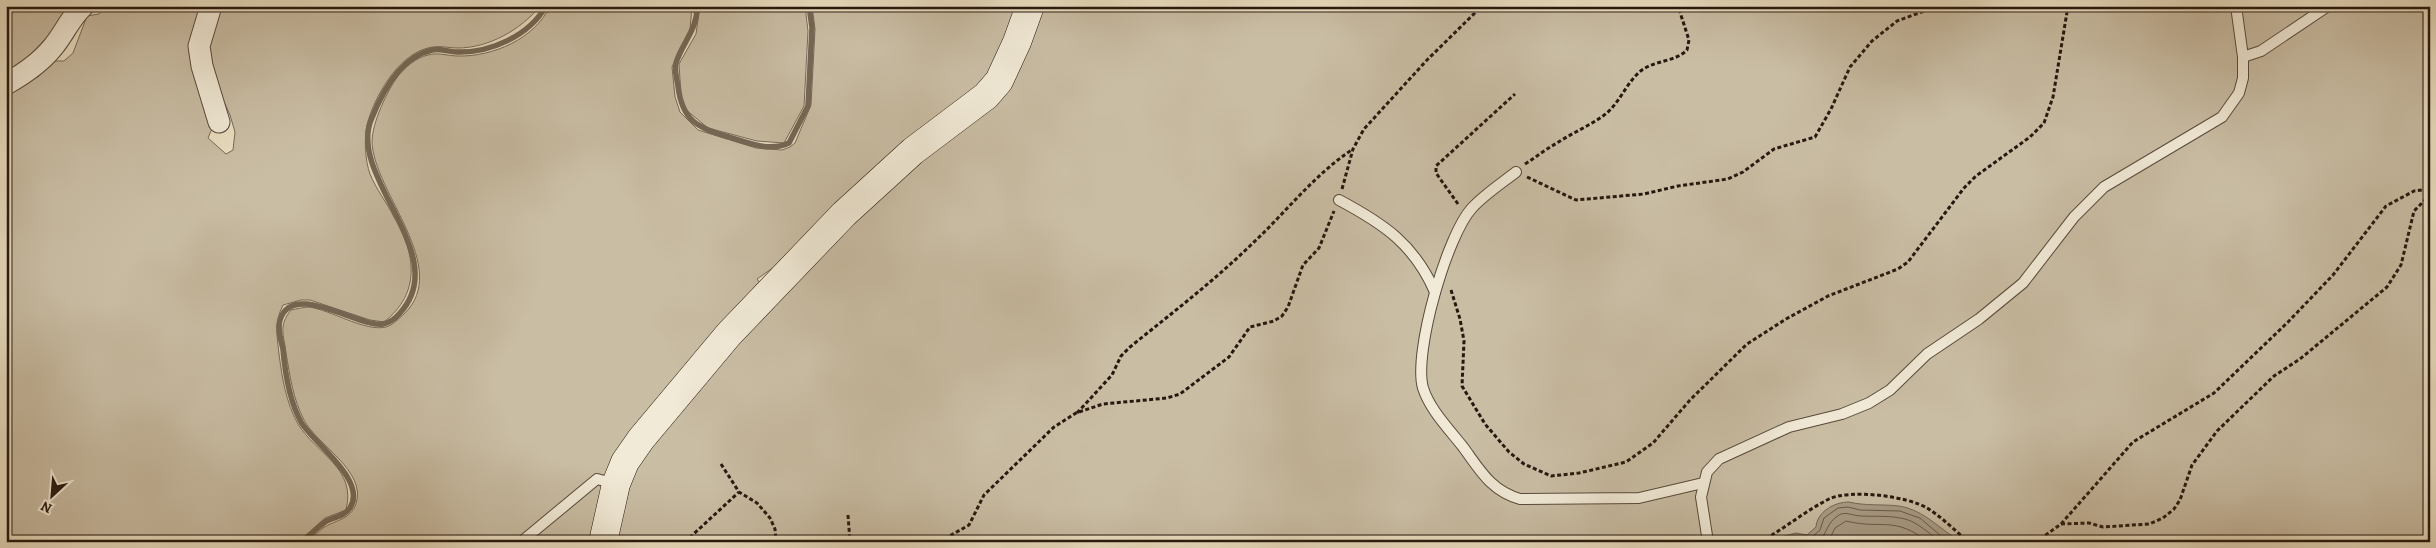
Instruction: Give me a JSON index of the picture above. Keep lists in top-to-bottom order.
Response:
{
  "north": "bottom left"
}
